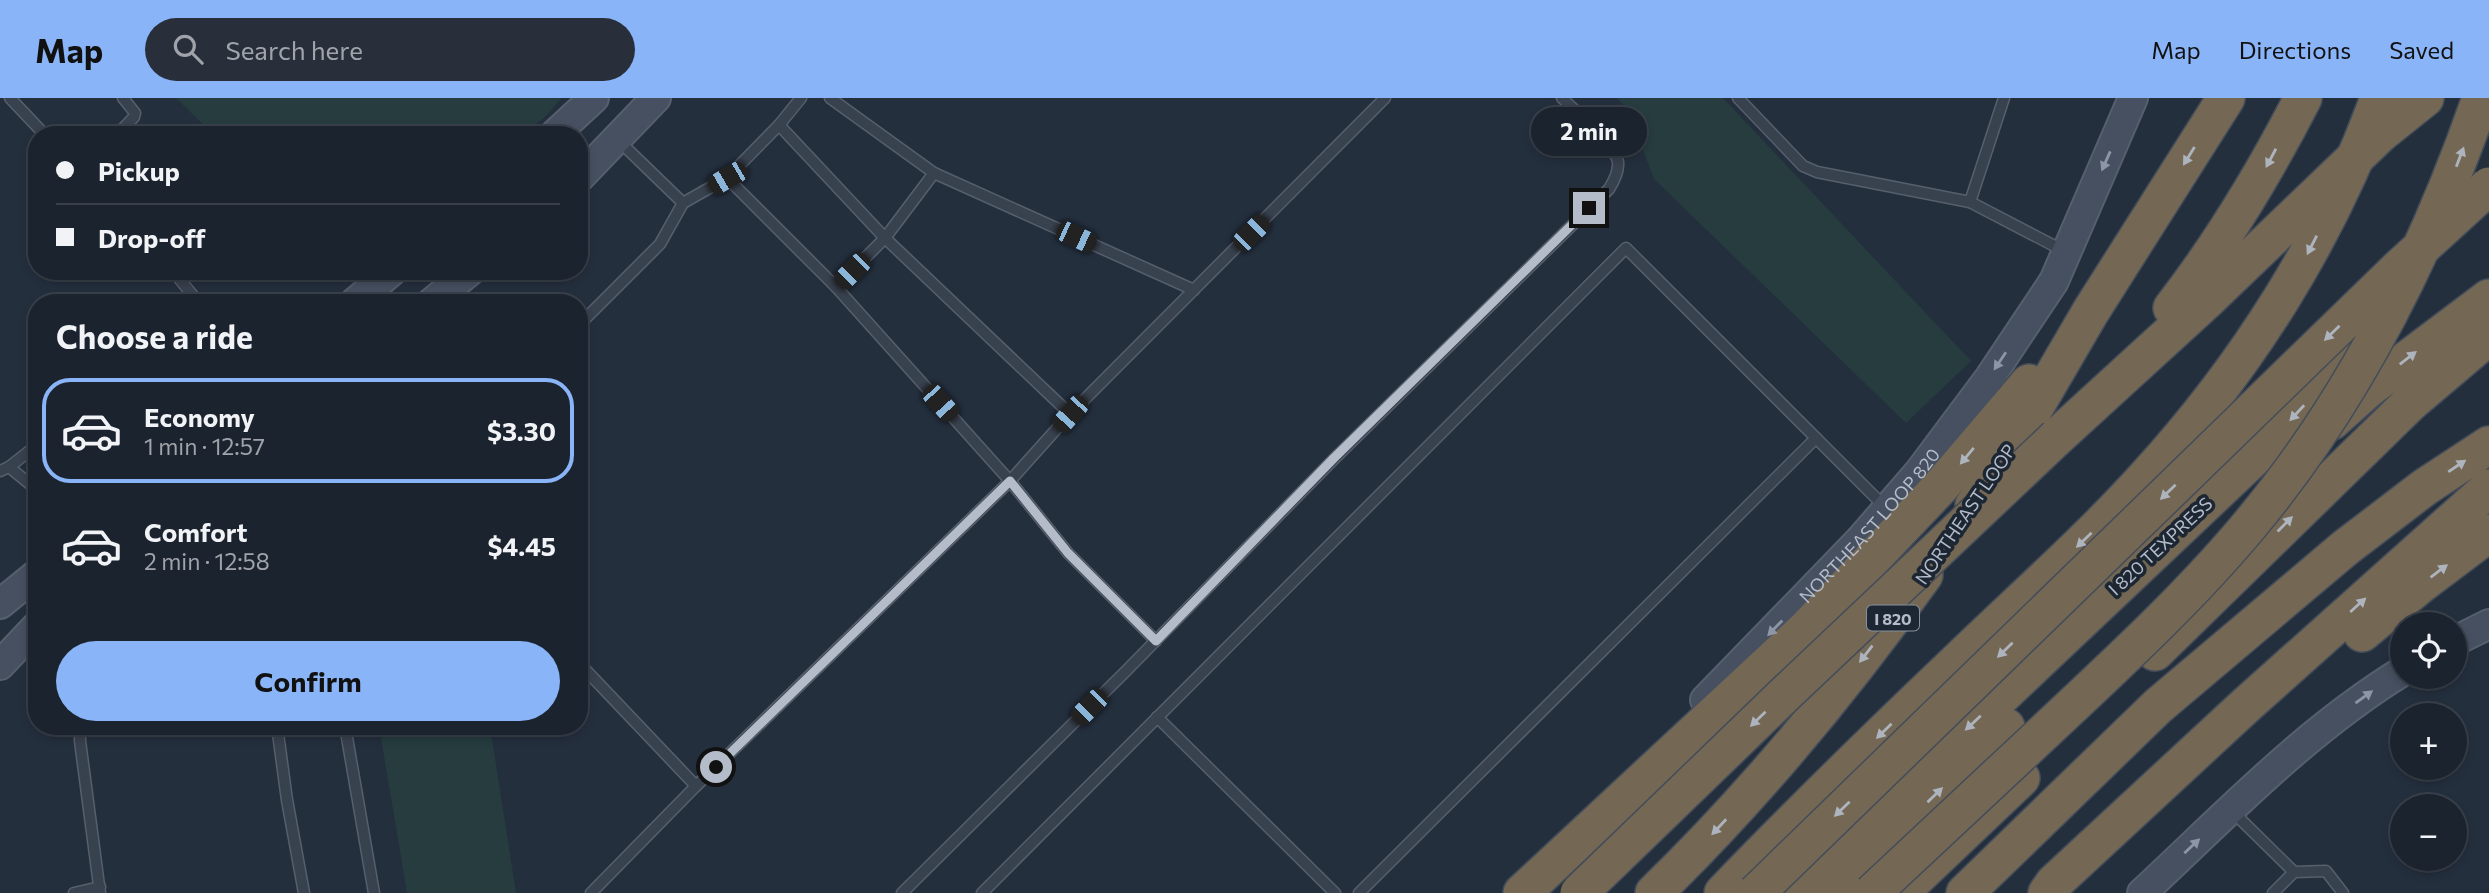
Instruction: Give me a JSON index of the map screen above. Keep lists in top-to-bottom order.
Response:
{
  "streets": {
    "highway": ["NORTHEAST LOOP", "I 820 TEXPRESS", "I 820"],
    "main road": ["NORTHEAST LOOP 820"]
  },
  "one_way": ["NORTHEAST LOOP 820"],
  "page": {
    "header": "Map",
    "search": "Search here",
    "nav": ["Map", "Directions", "Saved"],
    "bubble": "2 min",
    "banner": ["Pickup", "Drop-off"],
    "heading": "Choose a ride",
    "list": [
      {
        "name": "Economy",
        "note": "1 min · 12:57",
        "value": "$3.30"
      },
      {
        "name": "Comfort",
        "note": "2 min · 12:58",
        "value": "$4.45"
      }
    ],
    "map_buttons": ["+", "−"],
    "buttons": "Confirm"
  }
}
